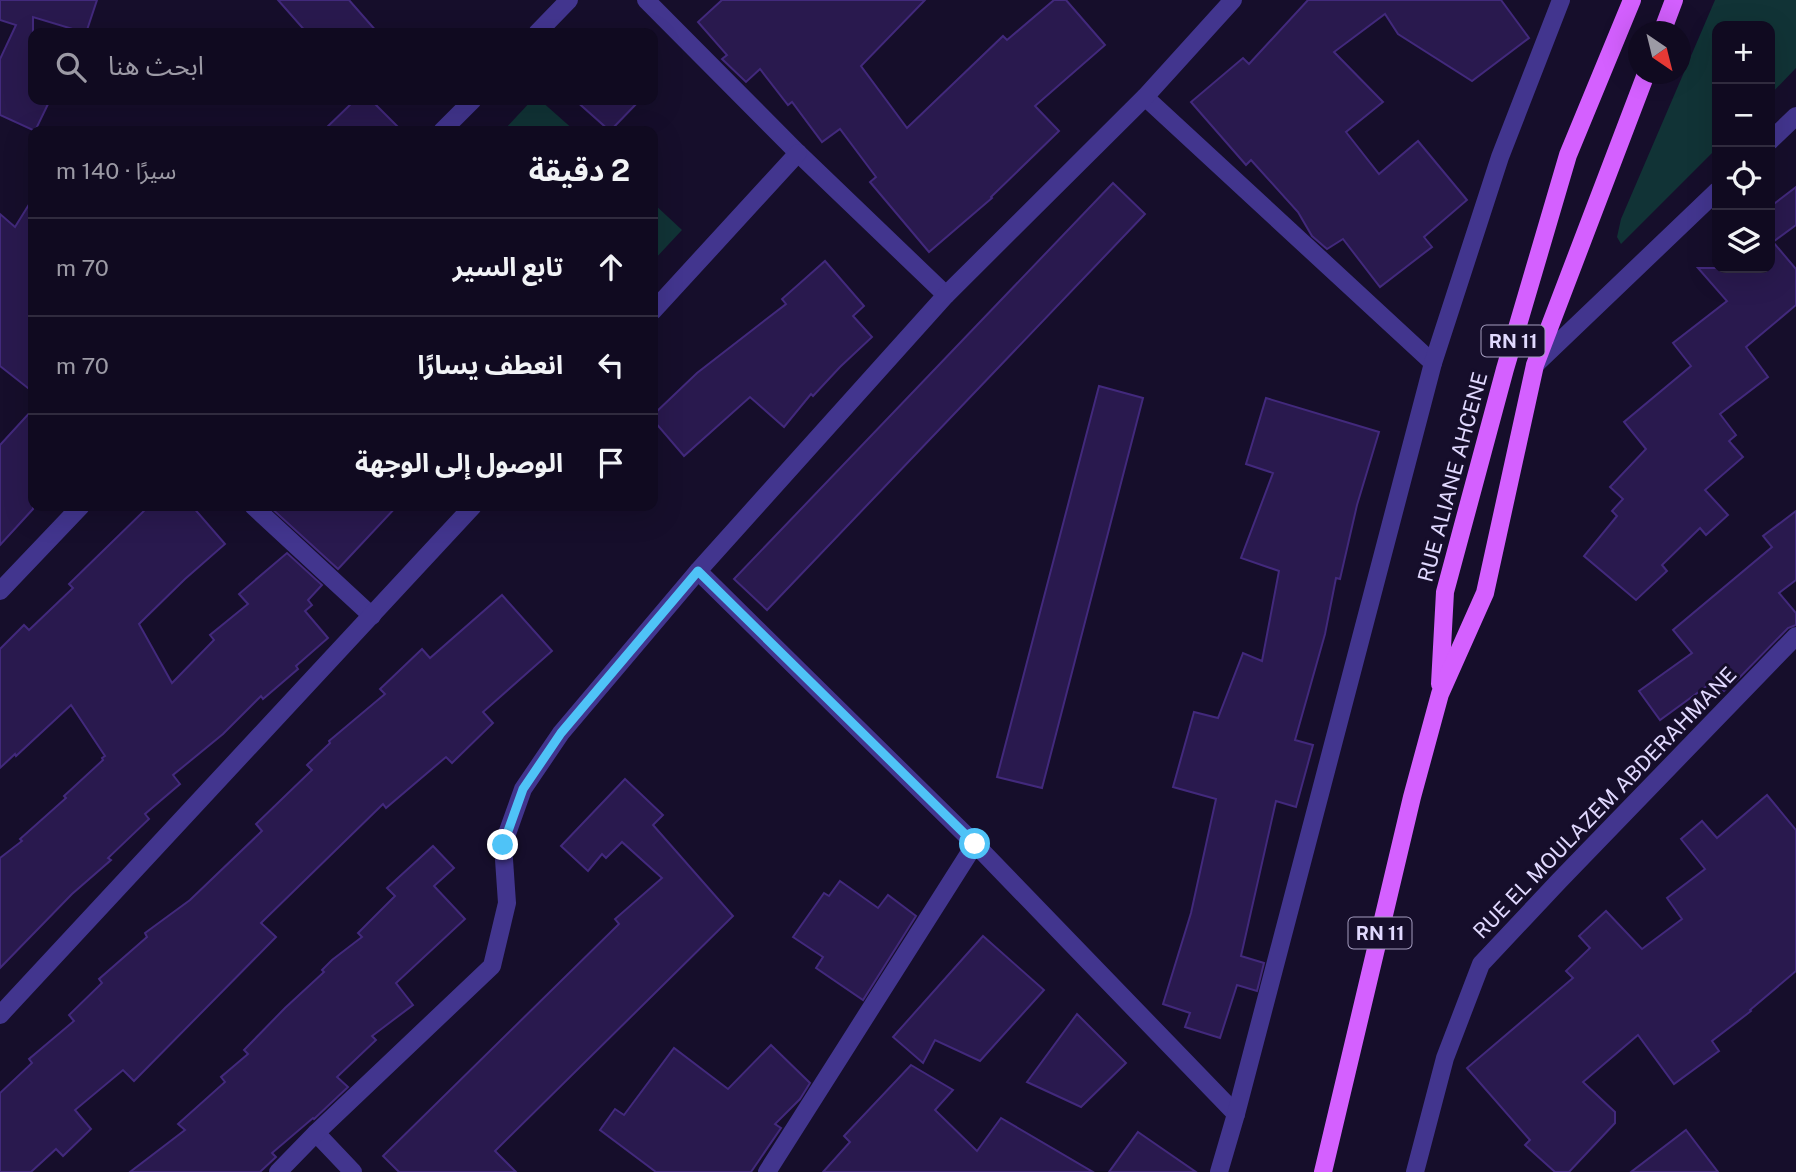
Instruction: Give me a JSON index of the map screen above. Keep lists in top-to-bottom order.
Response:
{
  "streets": {
    "main road": ["RN 11", "RUE ALIANE AHCENE"],
    "street": ["RUE EL MOULAZEM ABDERAHMANE"]
  },
  "north": "bottom right",
  "page": {
    "map_buttons": ["+", "−"],
    "search": "ابحث هنا",
    "heading": ["2 دقيقة", "سيرًا · 140 m"],
    "list": [
      ["تابع السير", "70 m"],
      ["انعطف يسارًا", "70 m"],
      "الوصول إلى الوجهة"
    ]
  }
}
